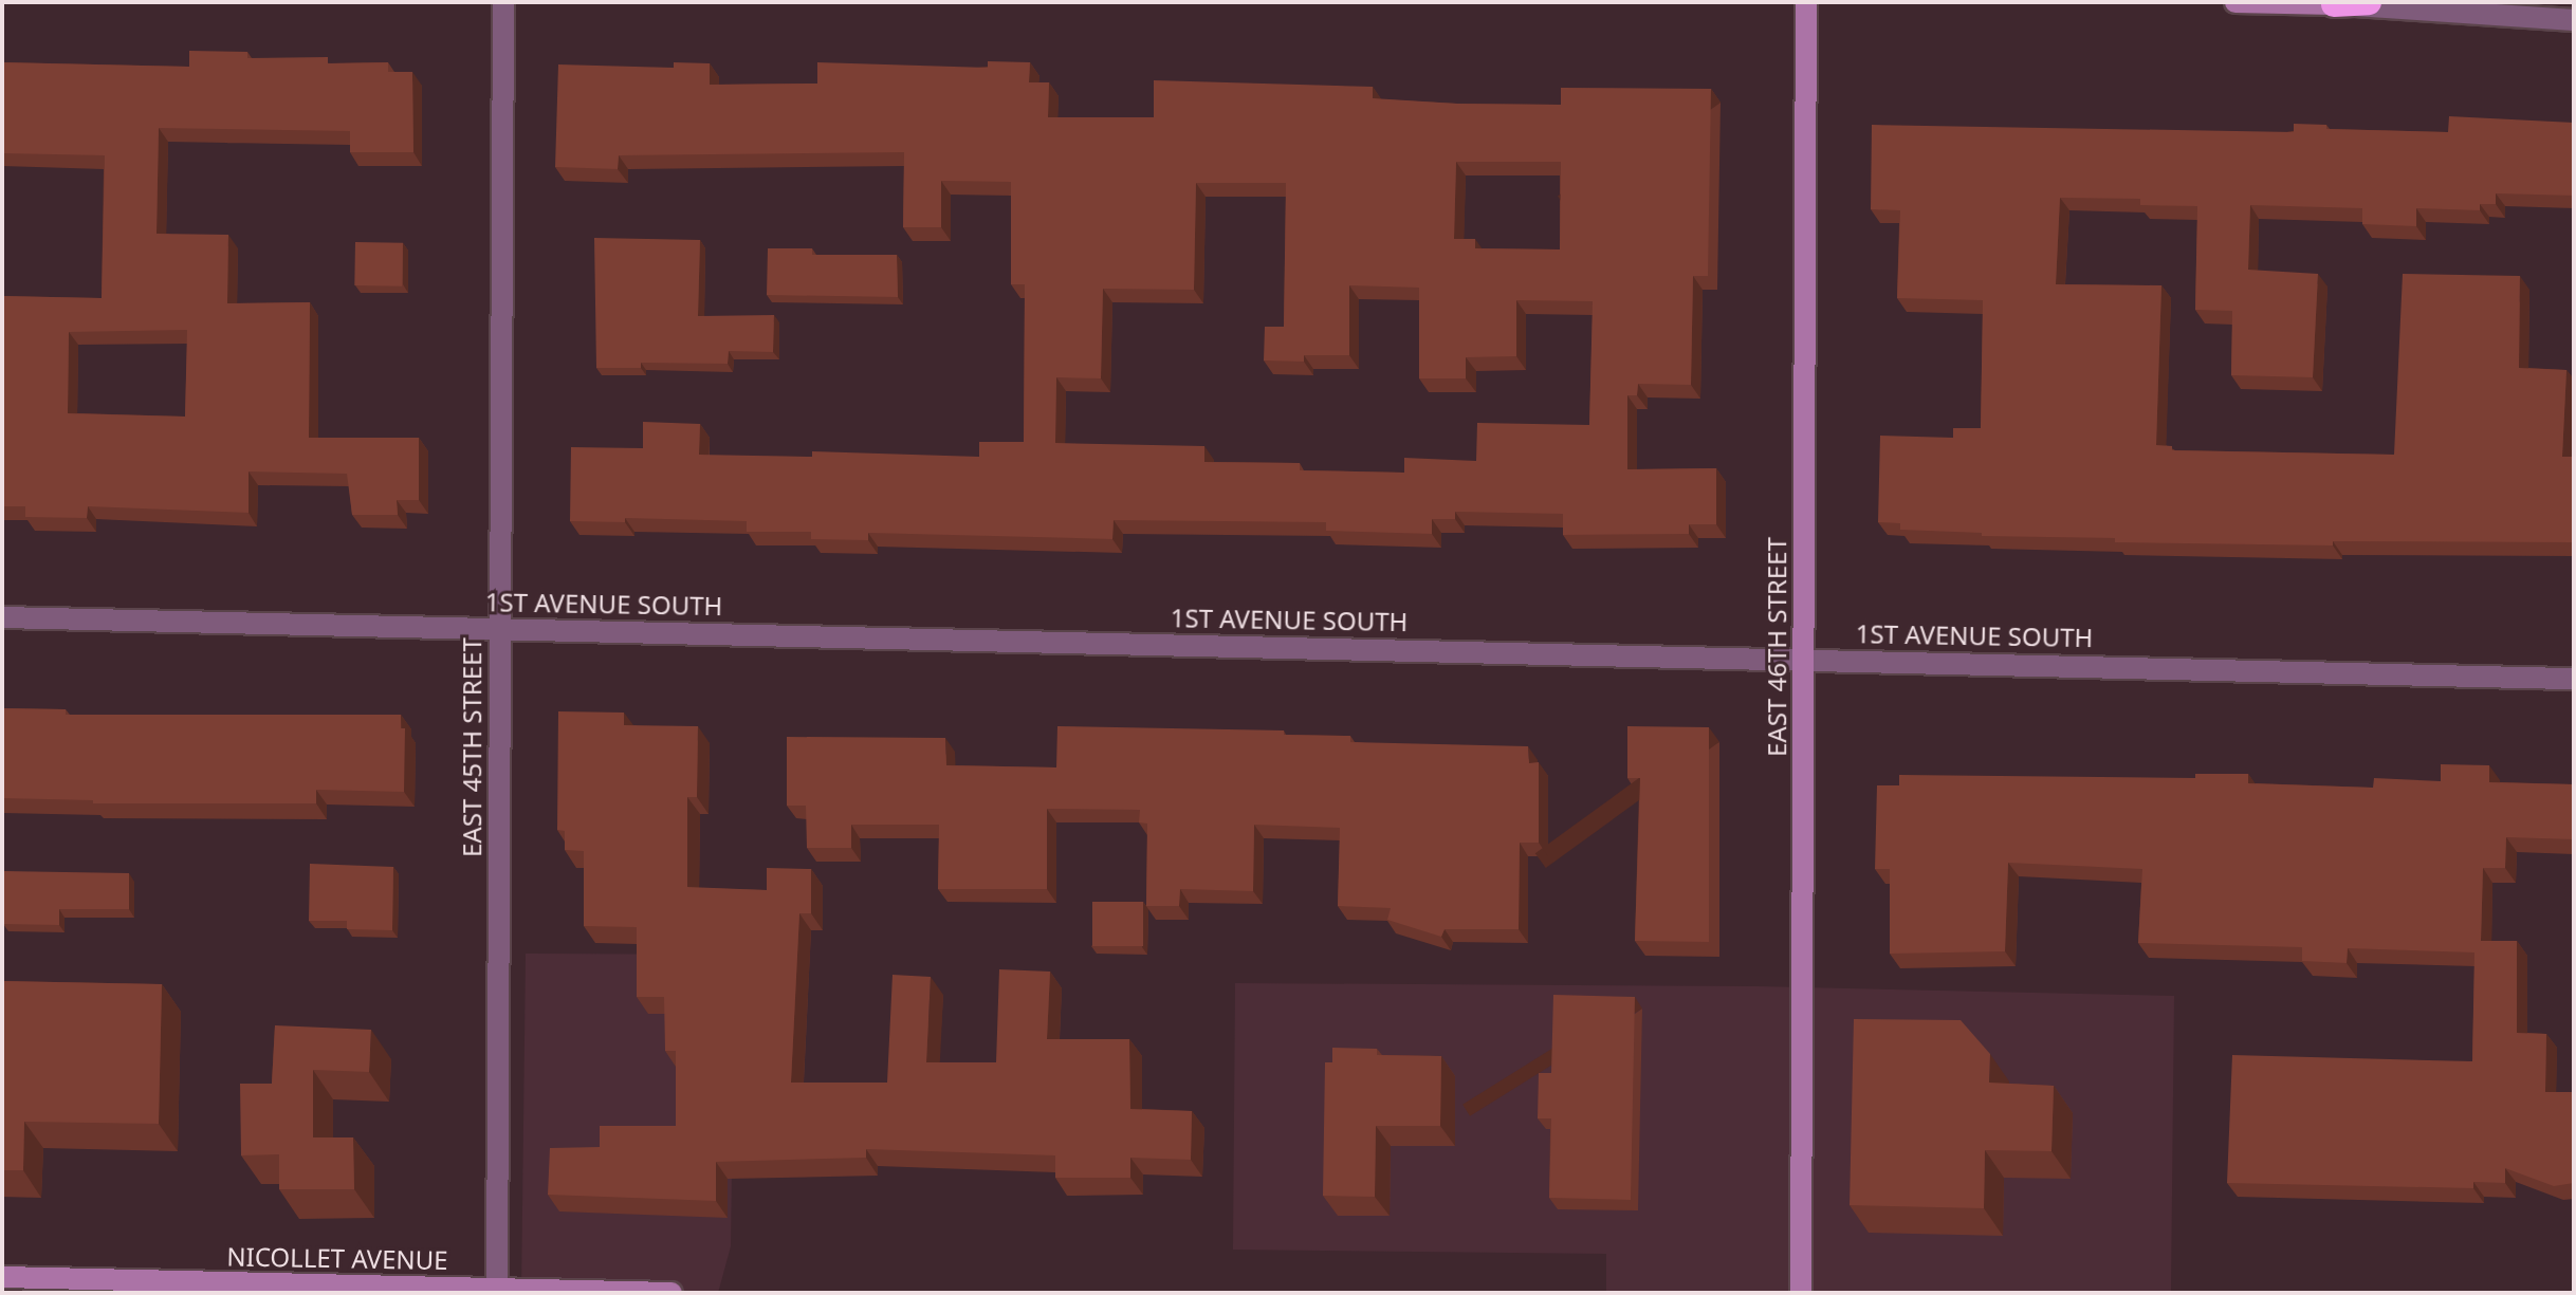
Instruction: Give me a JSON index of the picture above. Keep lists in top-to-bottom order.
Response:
{
  "streets": {
    "main road": ["EAST 46TH STREET", "NICOLLET AVENUE"],
    "street": ["1ST AVENUE SOUTH", "EAST 45TH STREET"]
  },
  "crossings": [
    ["1ST AVENUE SOUTH", "EAST 46TH STREET"],
    ["1ST AVENUE SOUTH", "EAST 45TH STREET"],
    ["EAST 45TH STREET", "NICOLLET AVENUE"]
  ]
}
